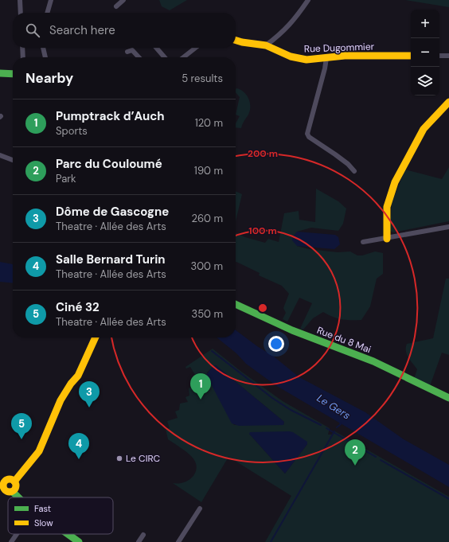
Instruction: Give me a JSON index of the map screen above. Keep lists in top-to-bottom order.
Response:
{
  "streets": {
    "street": ["Rue Dugommier", "Rue du 8 Mai"]
  },
  "water": ["Le Gers"],
  "places": ["Le CIRC"],
  "legend": ["Fast", "Slow"],
  "page": {
    "map_buttons": ["+", "−"],
    "search": "Search here",
    "heading": ["Nearby", "5 results"],
    "list": [
      {
        "mark": "1",
        "name": "Pumptrack d’Auch",
        "note": "Sports",
        "value": "120 m"
      },
      {
        "mark": "2",
        "name": "Parc du Couloumé",
        "note": "Park",
        "value": "190 m"
      },
      {
        "mark": "3",
        "name": "Dôme de Gascogne",
        "note": "Theatre · Allée des Arts",
        "value": "260 m"
      },
      {
        "mark": "4",
        "name": "Salle Bernard Turin",
        "note": "Theatre · Allée des Arts",
        "value": "300 m"
      },
      {
        "mark": "5",
        "name": "Ciné 32",
        "note": "Theatre · Allée des Arts",
        "value": "350 m"
      }
    ],
    "pins": [
      "1",
      "3",
      "5",
      "4",
      "2"
    ]
  },
  "rings": ["200 m", "100 m"]
}
